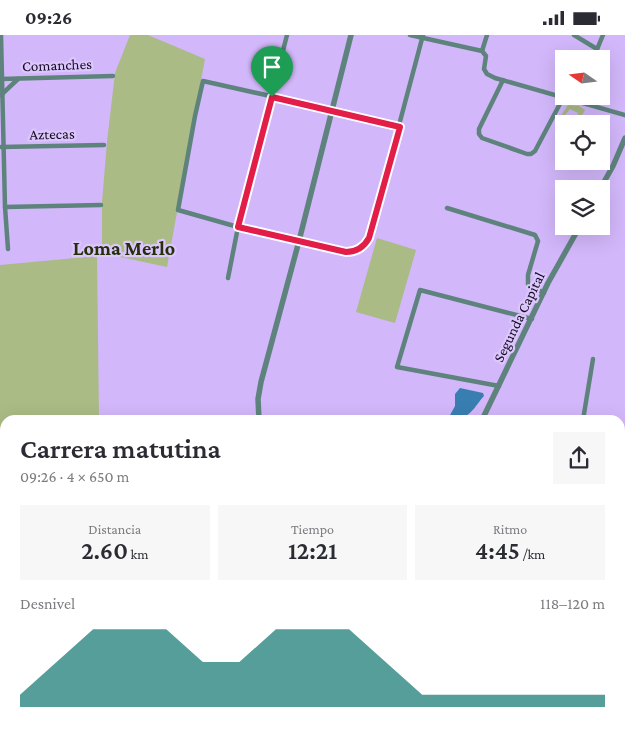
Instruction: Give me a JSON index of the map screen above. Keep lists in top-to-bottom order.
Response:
{
  "streets": {
    "street": ["Comanches", "Aztecas", "Segunda Capital"]
  },
  "districts": ["Loma Merlo"],
  "north": "left",
  "page": {
    "status": "09:26",
    "heading": ["Carrera matutina", "09:26 · 4 × 650 m"],
    "stats": [
      ["Distancia", "2.60 km"],
      ["Tiempo", "12:21"],
      ["Ritmo", "4:45 /km"]
    ],
    "chart": ["Desnivel", "118–120 m"]
  }
}
